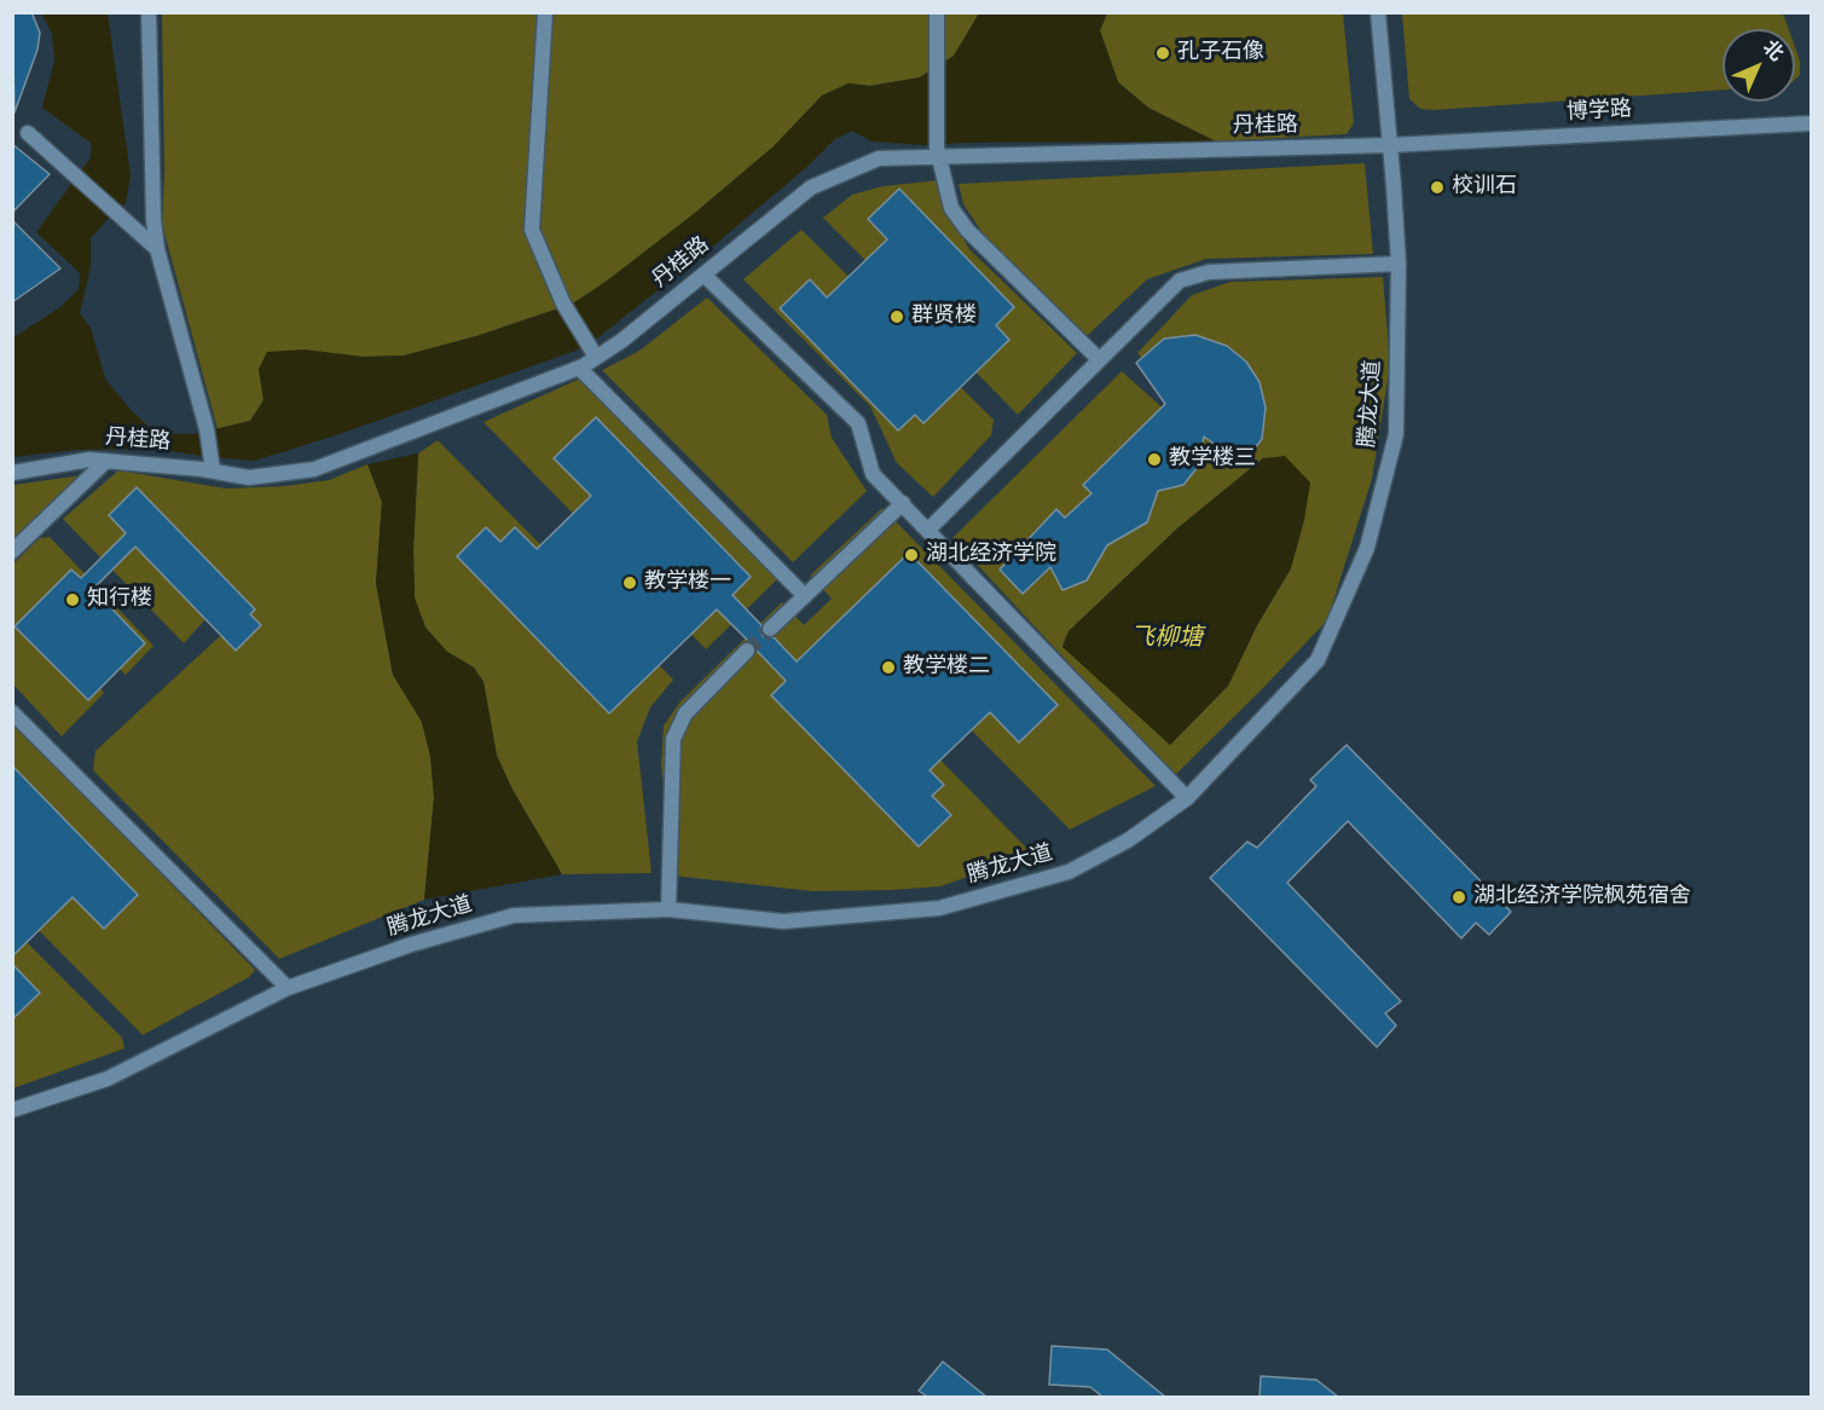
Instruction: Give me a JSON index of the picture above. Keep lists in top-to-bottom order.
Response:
{
  "streets": {
    "street": ["博学路", "丹桂路", "腾龙大道"]
  },
  "crossings": [
    ["博学路", "丹桂路"],
    ["博学路", "腾龙大道"],
    ["丹桂路", "腾龙大道"]
  ],
  "water": ["飞柳塘"],
  "places": [
    "孔子石像",
    "校训石",
    "群贤楼",
    "教学楼三",
    "湖北经济学院",
    "教学楼一",
    "知行楼",
    "教学楼二",
    "湖北经济学院枫苑宿舍"
  ],
  "north": "top right"
}
